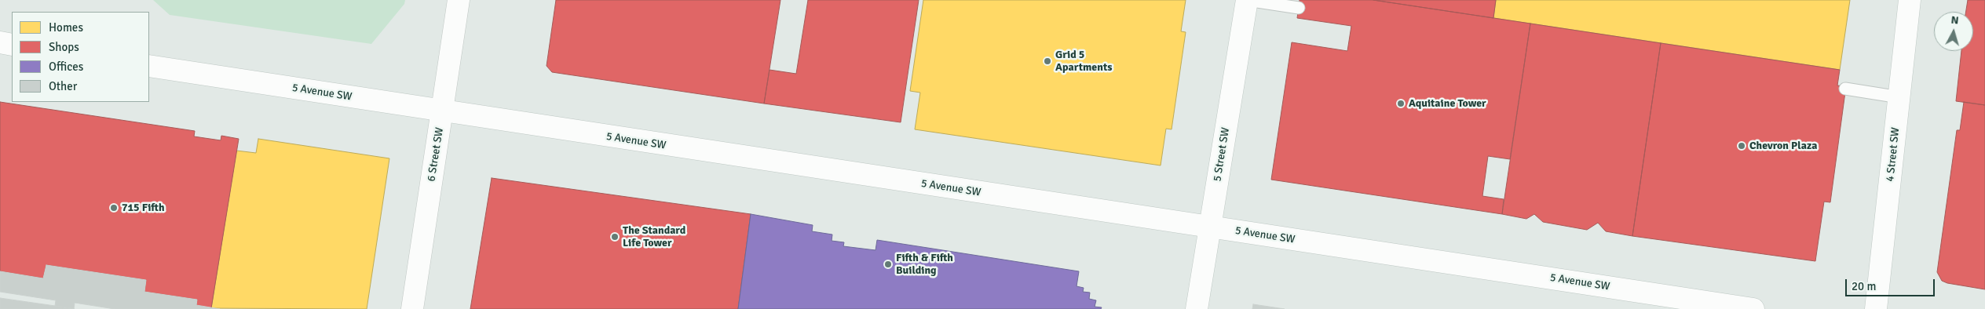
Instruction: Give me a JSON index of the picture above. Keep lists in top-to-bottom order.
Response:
{
  "streets": {
    "main road": [
      "5 Avenue SW",
      "6 Street SW",
      "5 Street SW",
      "4 Street SW"
    ]
  },
  "crossings": [
    ["5 Avenue SW", "6 Street SW"],
    ["5 Avenue SW", "5 Street SW"]
  ],
  "places": [
    "Grid 5 Apartments",
    "Aquitaine Tower",
    "Chevron Plaza",
    "715 Fifth",
    "The Standard Life Tower",
    "Fifth & Fifth Building"
  ],
  "legend": [
    "Homes",
    "Shops",
    "Offices",
    "Other"
  ],
  "scale_bar": "20 m",
  "north": "top"
}
